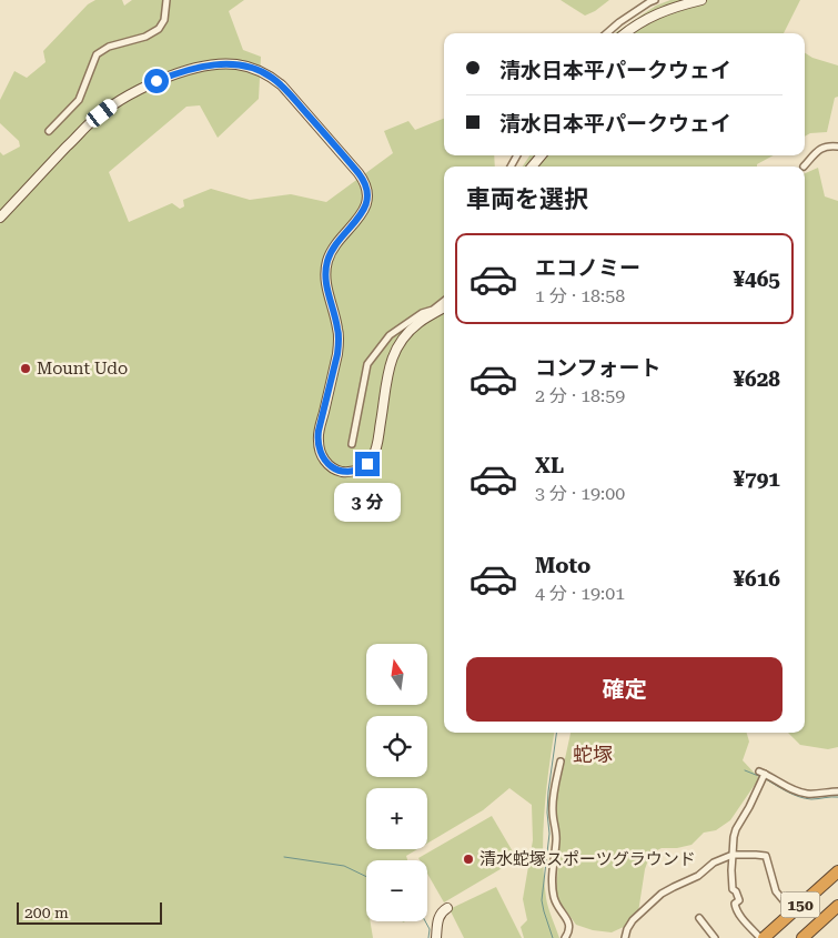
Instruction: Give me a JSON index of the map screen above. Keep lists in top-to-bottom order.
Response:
{
  "streets": {
    "highway": ["150"]
  },
  "districts": ["蛇塚"],
  "places": ["Mount Udo", "清水蛇塚スポーツグラウンド"],
  "scale_bar": "200 m",
  "north": "top",
  "page": {
    "banner": ["清水日本平パークウェイ", "清水日本平パークウェイ"],
    "heading": "車両を選択",
    "list": [
      {
        "name": "エコノミー",
        "note": "1 分 · 18:58",
        "value": "¥465"
      },
      {
        "name": "コンフォート",
        "note": "2 分 · 18:59",
        "value": "¥628"
      },
      {
        "name": "XL",
        "note": "3 分 · 19:00",
        "value": "¥791"
      },
      {
        "name": "Moto",
        "note": "4 分 · 19:01",
        "value": "¥616"
      }
    ],
    "bubble": "3 分",
    "map_buttons": ["+", "−"],
    "buttons": "確定",
    "scale": "200 m"
  }
}
